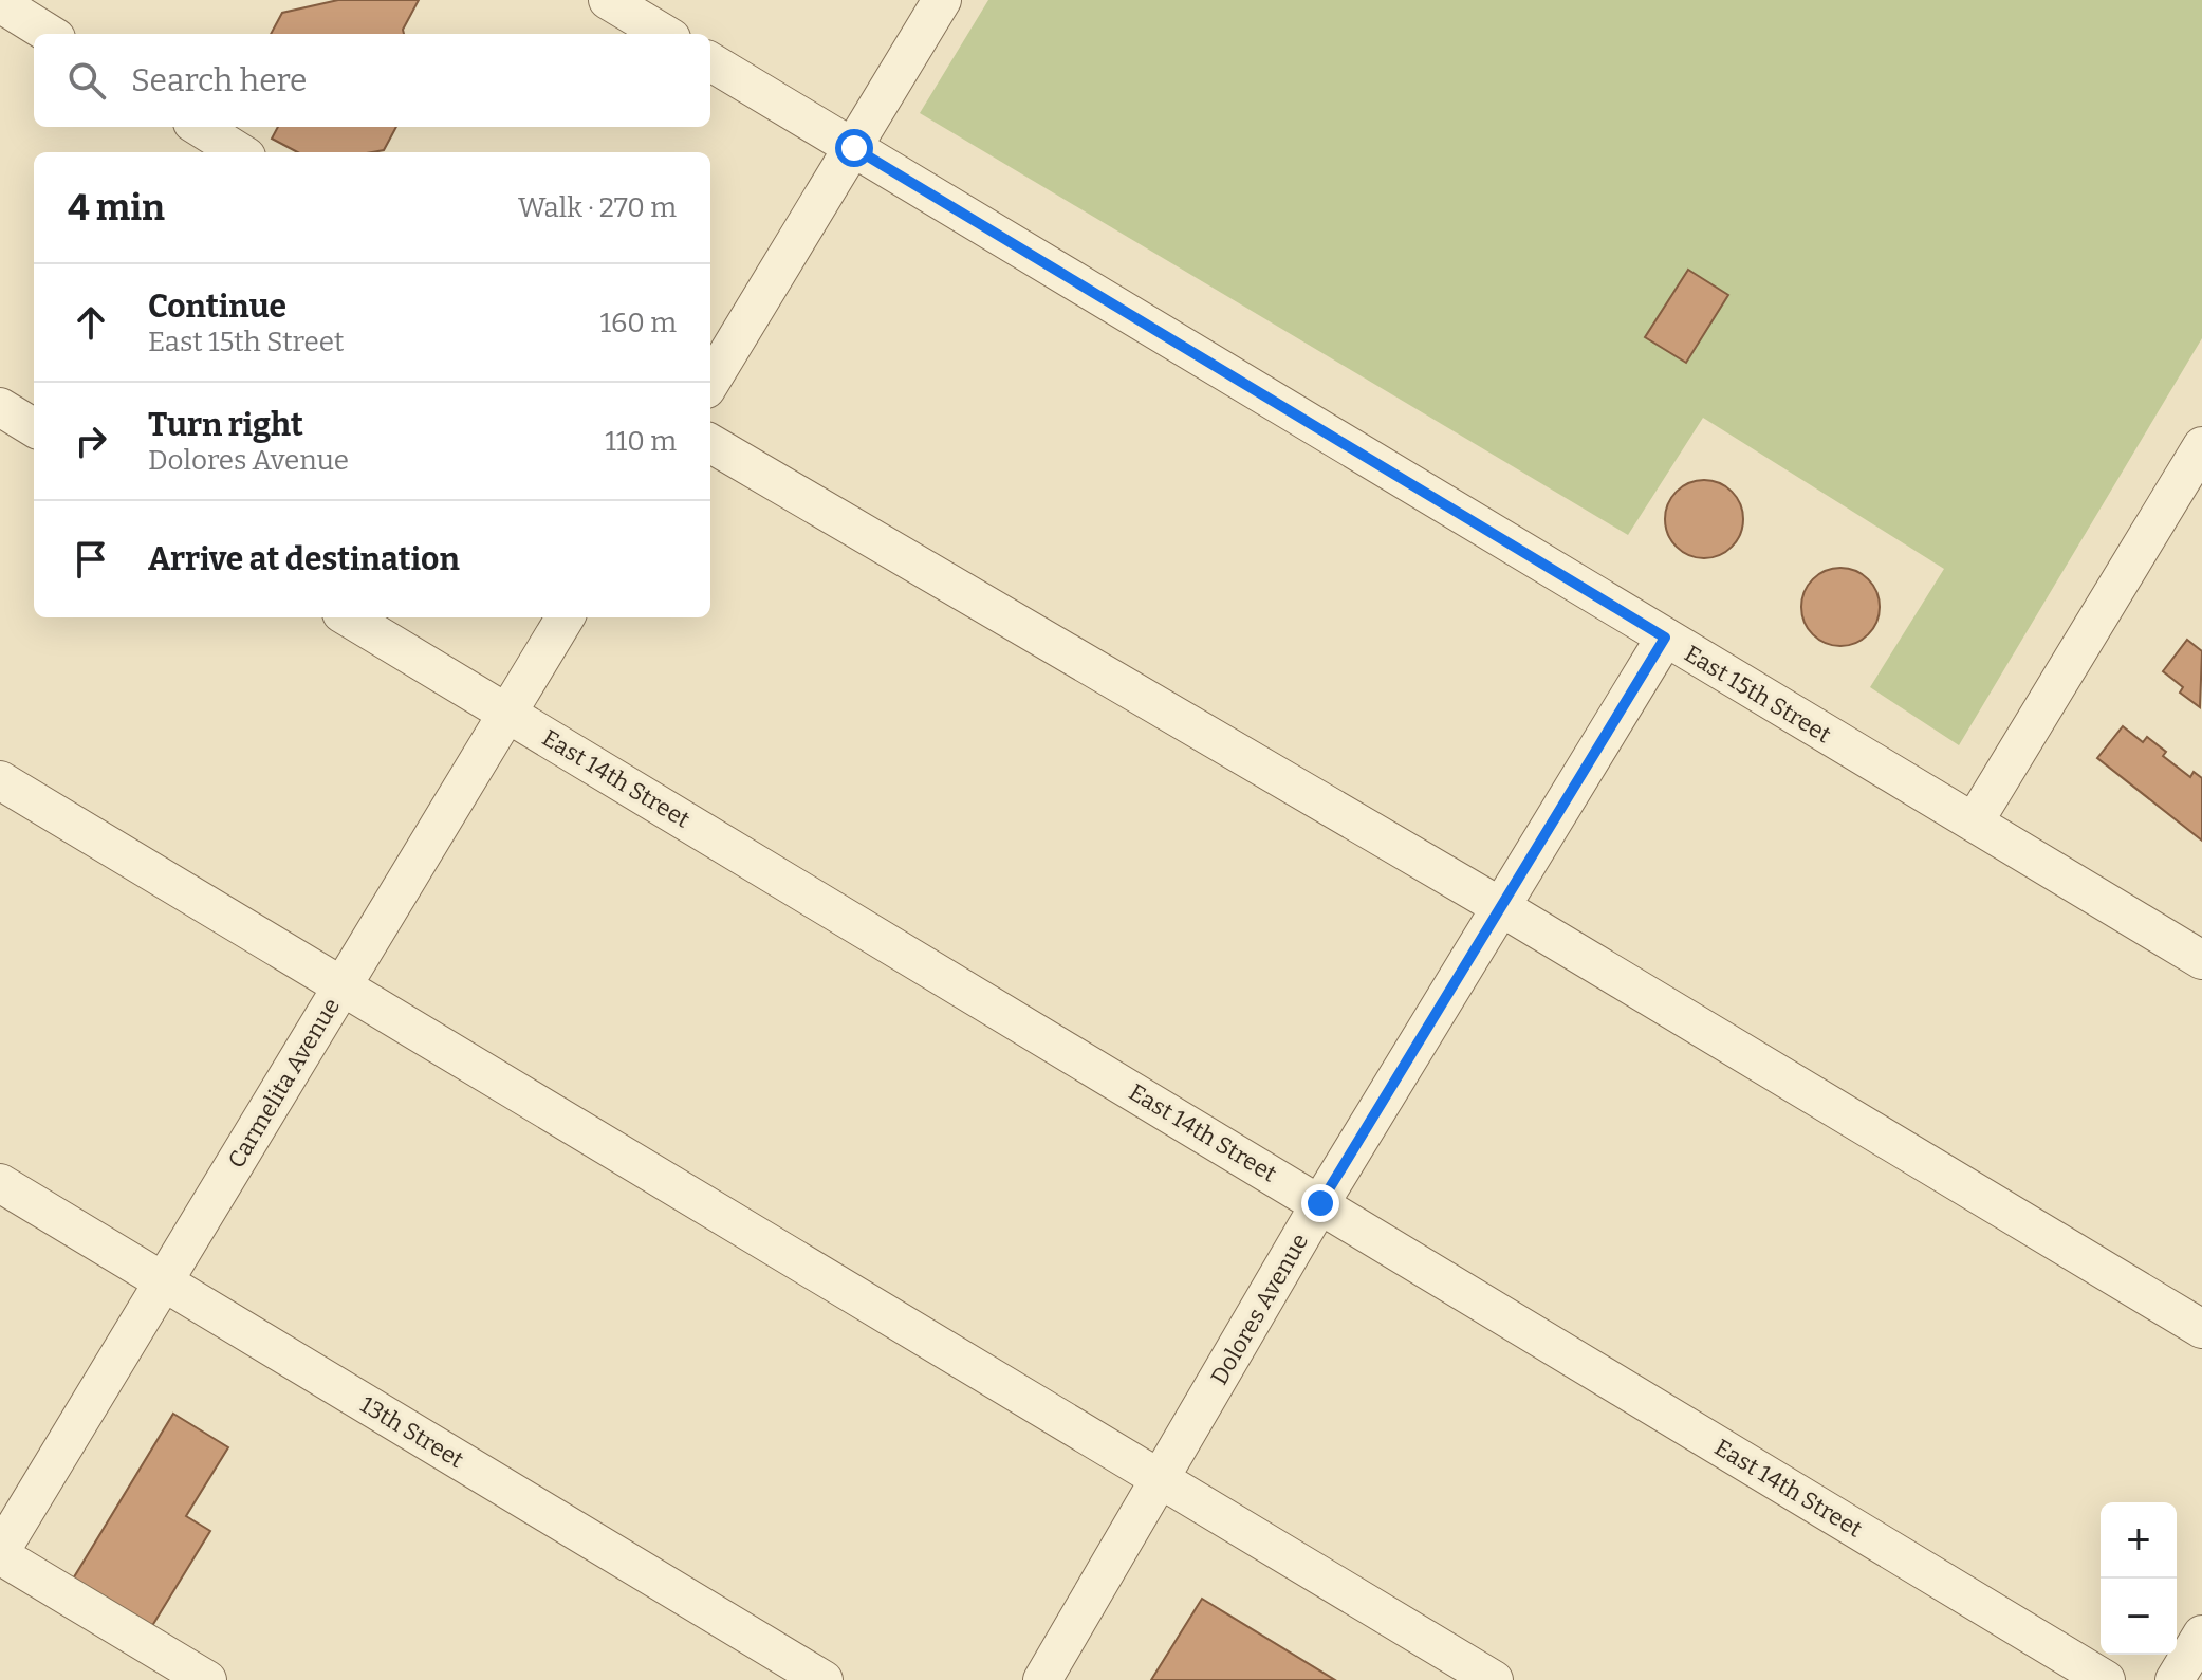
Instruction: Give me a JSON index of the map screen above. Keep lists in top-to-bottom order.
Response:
{
  "streets": {
    "street": [
      "East 15th Street",
      "East 14th Street",
      "Carmelita Avenue",
      "Dolores Avenue",
      "13th Street"
    ]
  },
  "crossings": [
    ["East 15th Street", "Dolores Avenue"],
    ["East 14th Street", "Carmelita Avenue"],
    ["East 14th Street", "Dolores Avenue"],
    ["Carmelita Avenue", "13th Street"]
  ],
  "page": {
    "search": "Search here",
    "heading": ["4 min", "Walk · 270 m"],
    "list": [
      ["Continue", "East 15th Street", "160 m"],
      ["Turn right", "Dolores Avenue", "110 m"],
      "Arrive at destination"
    ],
    "map_buttons": ["+", "−"]
  }
}
